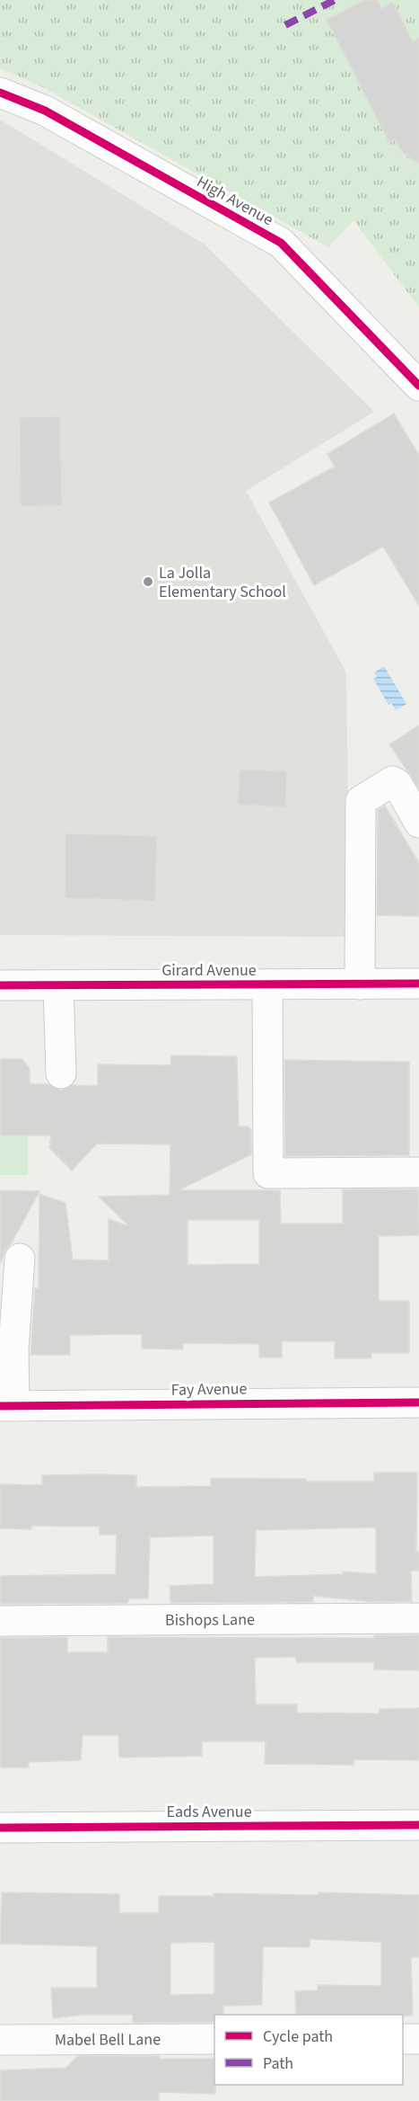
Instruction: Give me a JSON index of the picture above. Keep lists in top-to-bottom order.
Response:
{
  "streets": {
    "street": [
      "High Avenue",
      "Girard Avenue",
      "Fay Avenue",
      "Bishops Lane",
      "Eads Avenue",
      "Mabel Bell Lane"
    ]
  },
  "places": ["La Jolla Elementary School"],
  "legend": ["Cycle path", "Path"]
}
